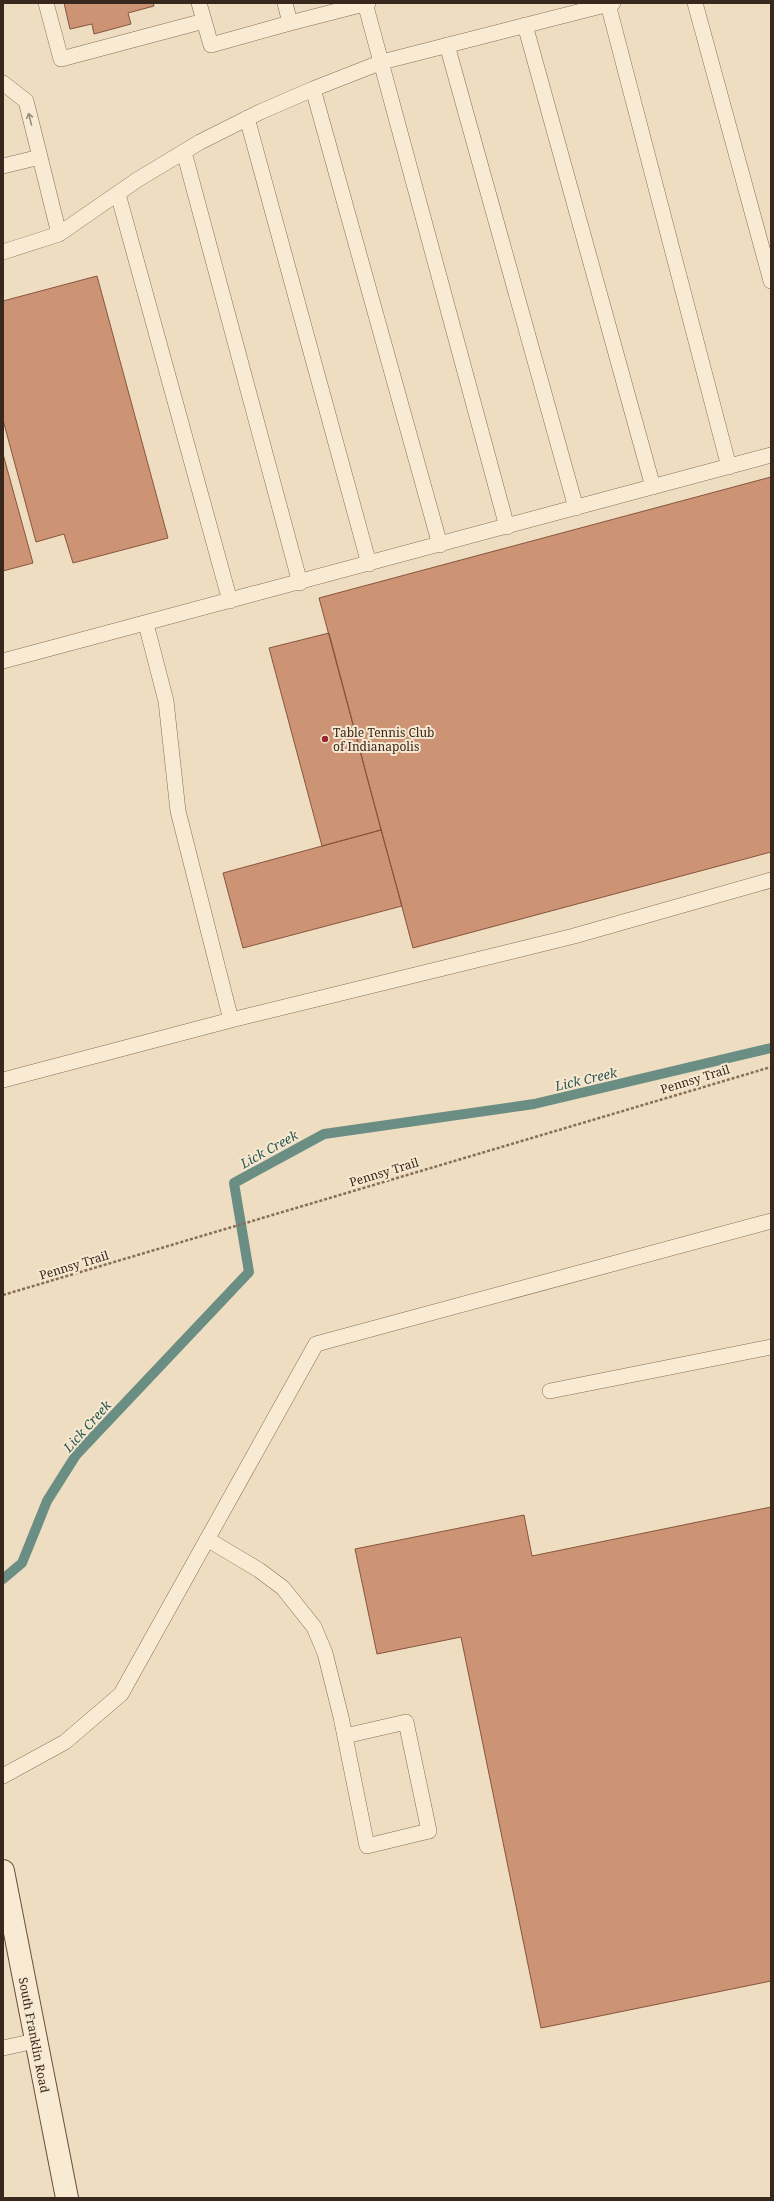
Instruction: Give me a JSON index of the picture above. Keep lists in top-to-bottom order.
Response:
{
  "streets": {
    "main road": ["South Franklin Road"],
    "path": ["Pennsy Trail"]
  },
  "water": ["Lick Creek"],
  "places": ["Table Tennis Club of Indianapolis"]
}
